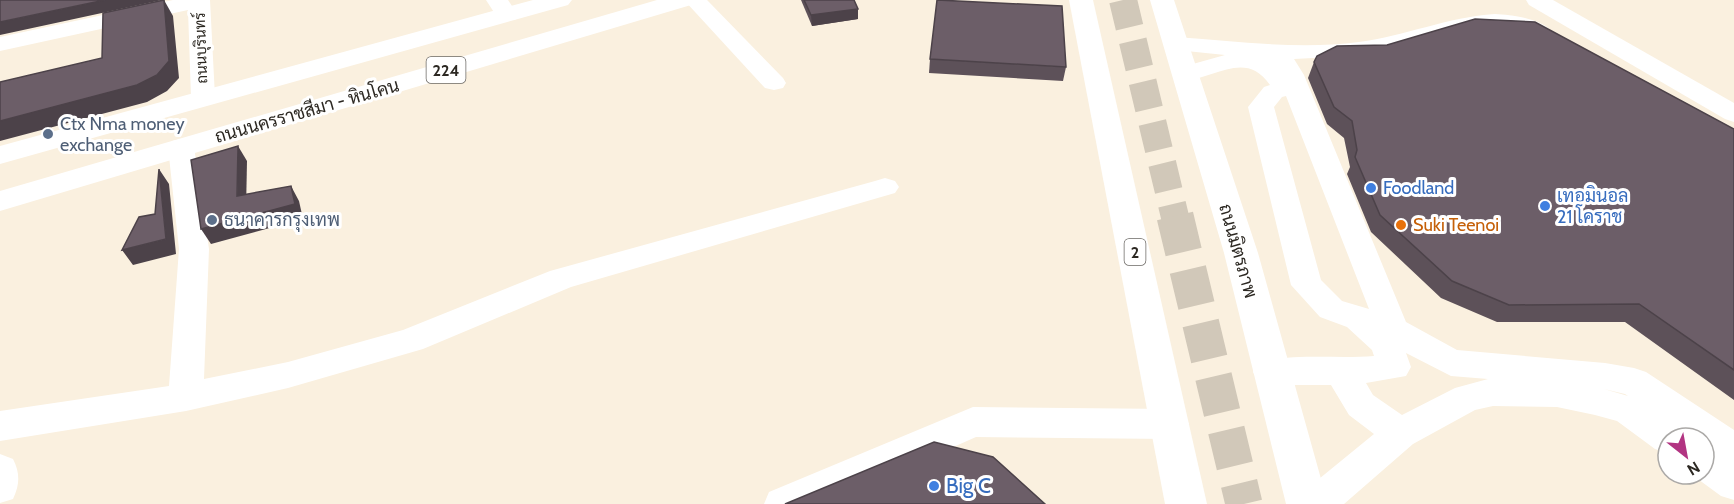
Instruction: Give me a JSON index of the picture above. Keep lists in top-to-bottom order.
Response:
{
  "streets": {
    "main road": [
      "224",
      "ถนนนครราชสีมา - หินโคน",
      "ถนนมิตรภาพ",
      "2"
    ],
    "street": ["ถนนบุรินทร์"]
  },
  "crossings": [
    ["ถนนบุรินทร์", "224"]
  ],
  "places": [
    "Ctx Nma money exchange",
    "Foodland",
    "เทอมินอล 21 โคราช",
    "ธนาคารกรุงเทพ",
    "Suki Teenoi",
    "Big C"
  ],
  "north": "bottom right"
}
